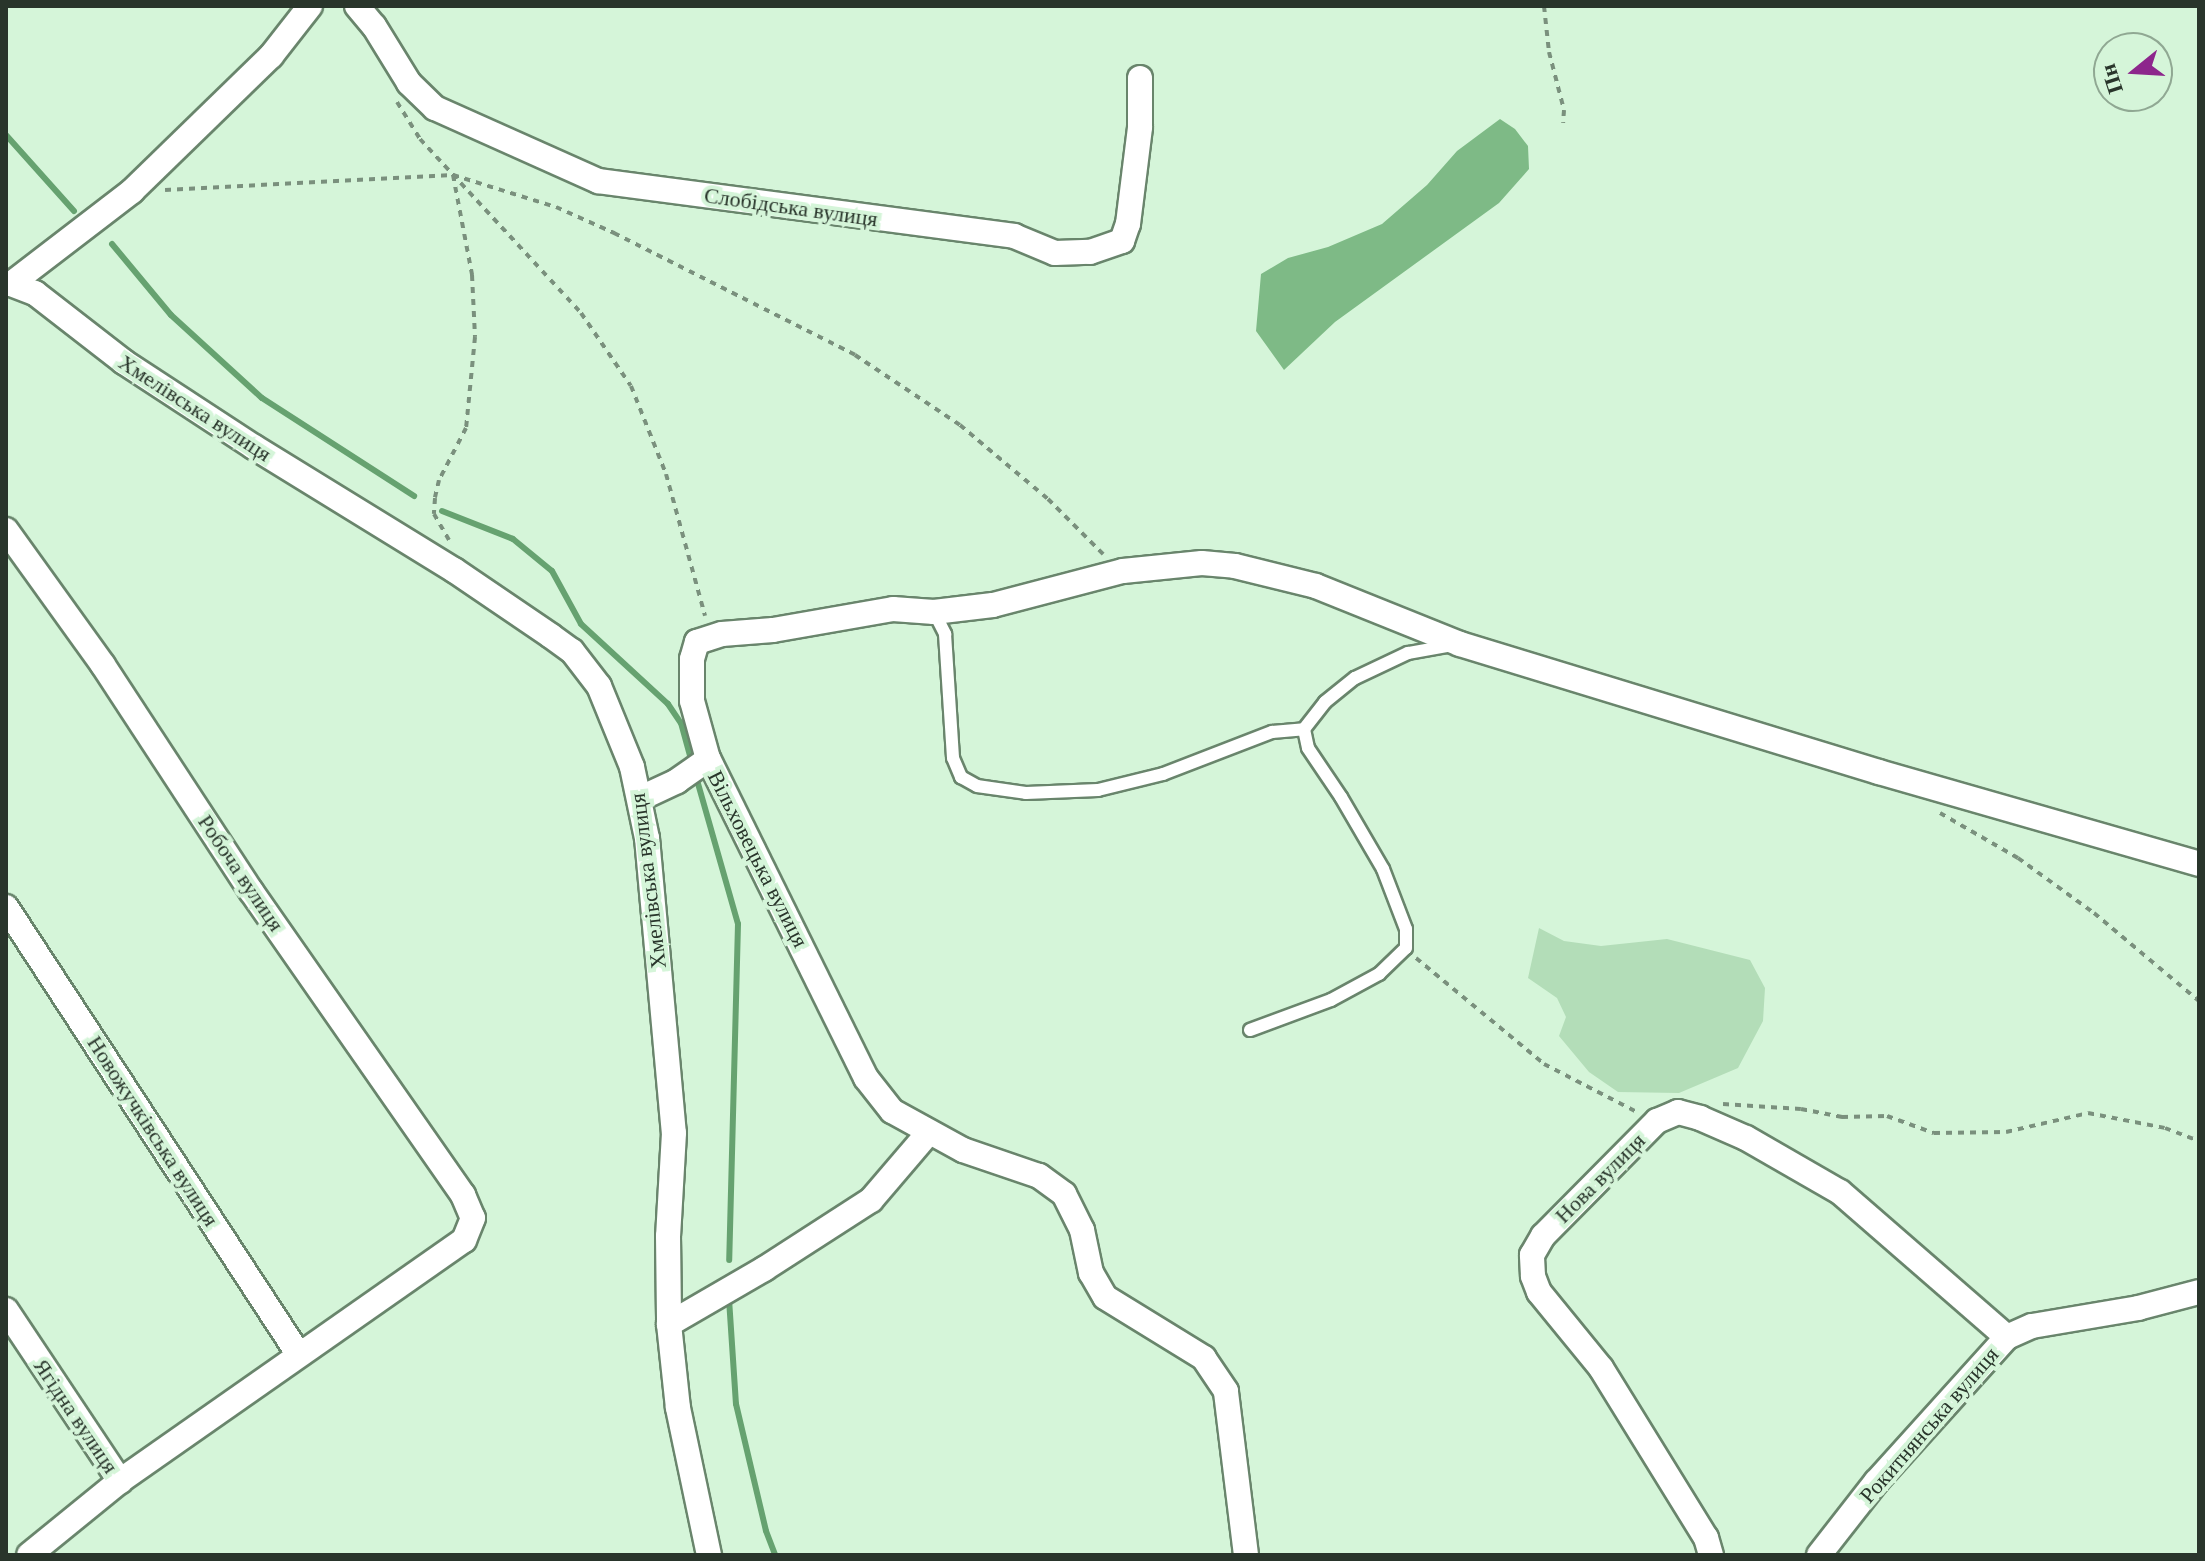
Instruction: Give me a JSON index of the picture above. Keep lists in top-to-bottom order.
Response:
{
  "streets": {
    "street": [
      "Слобідська вулиця",
      "Хмелівська вулиця",
      "Вільховецька вулиця",
      "Робоча вулиця",
      "Новожучківська вулиця",
      "Нова вулиця",
      "Ягідна вулиця",
      "Рокитнянська вулиця"
    ]
  },
  "crossings": [
    ["Робоча вулиця", "Новожучківська вулиця"]
  ],
  "north": "left"
}
